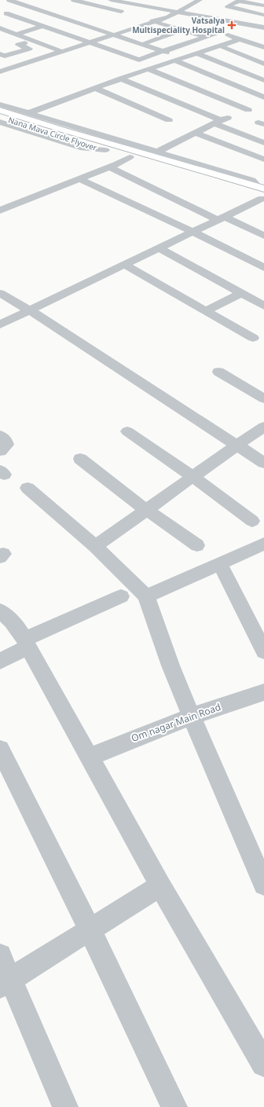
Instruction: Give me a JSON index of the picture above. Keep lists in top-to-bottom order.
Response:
{
  "streets": {
    "highway": ["Nana Mava Circle Flyover"],
    "street": ["Om nagar Main Road"]
  },
  "places": {
    "health": ["Vatsalya Multispeciality Hospital"]
  }
}
